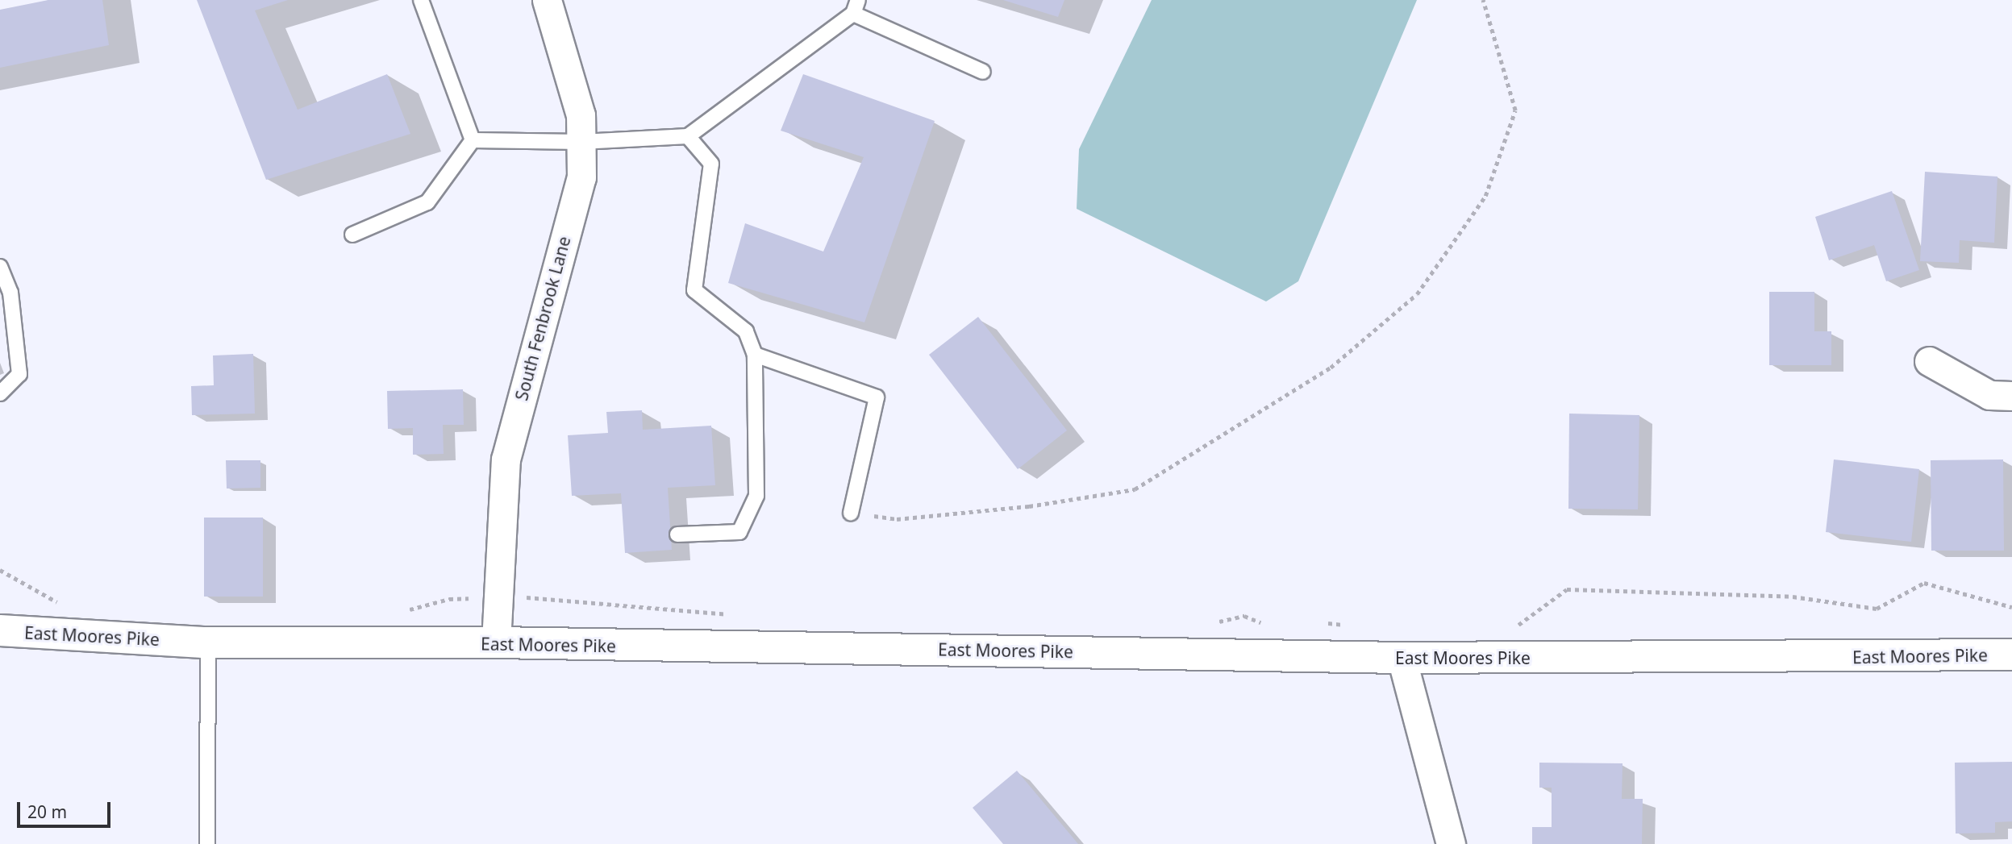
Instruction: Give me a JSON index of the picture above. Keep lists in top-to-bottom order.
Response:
{
  "streets": {
    "main road": ["East Moores Pike"],
    "street": ["South Fenbrook Lane"]
  },
  "crossings": [
    ["South Fenbrook Lane", "East Moores Pike"]
  ],
  "scale_bar": "20 m"
}
